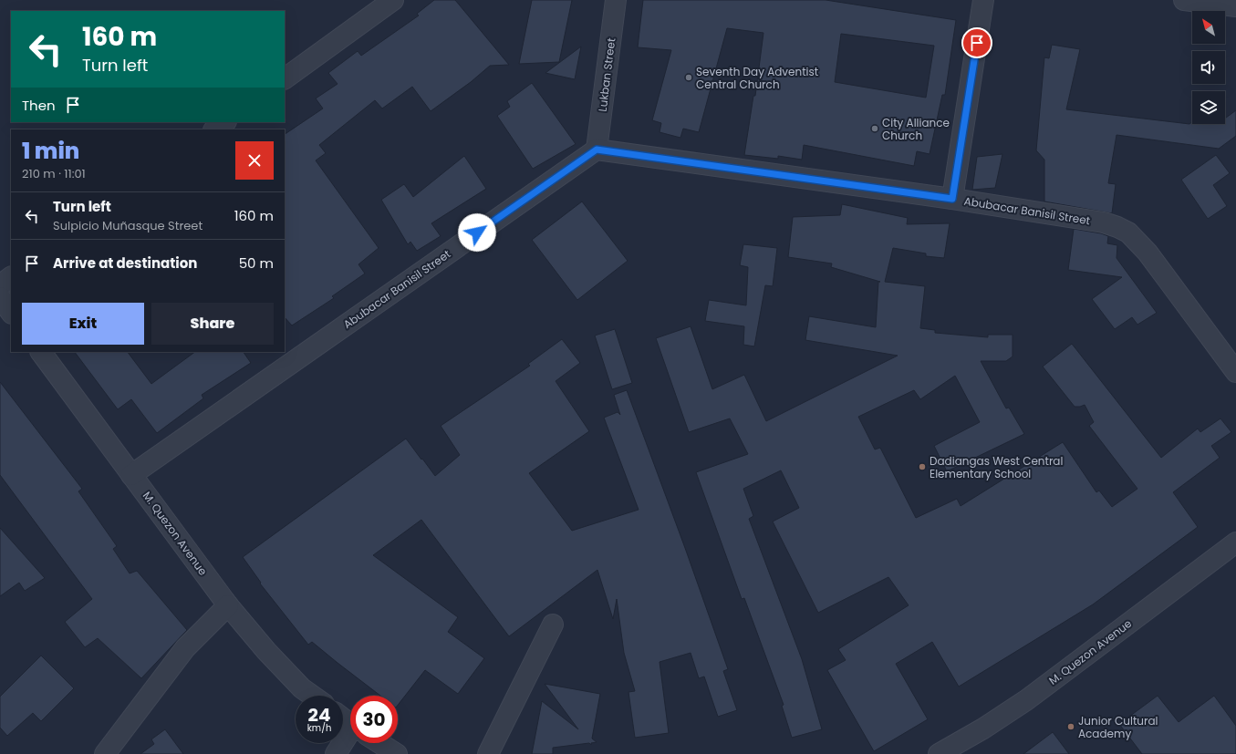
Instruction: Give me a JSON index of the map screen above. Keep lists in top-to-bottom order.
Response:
{
  "streets": {
    "street": ["Lukban Street", "Abubacar Banisil Street", "M. Quezon Avenue"]
  },
  "crossings": [
    ["Lukban Street", "Abubacar Banisil Street"],
    ["Abubacar Banisil Street", "M. Quezon Avenue"]
  ],
  "places": [
    "Seventh Day Adventist Central Church",
    "City Alliance Church",
    "Dadiangas West Central Elementary School",
    "Junior Cultural Academy"
  ],
  "north": "top left",
  "page": {
    "turn": ["160 m", "Turn left"],
    "then": "Then",
    "heading": ["1 min", "210 m · 11:01"],
    "list": [
      {
        "name": "Turn left",
        "note": "Sulpicio Muñasque Street",
        "value": "160 m"
      },
      {
        "name": "Arrive at destination",
        "value": "50 m"
      }
    ],
    "buttons": ["Exit", "Share"],
    "speed": "24 km/h",
    "limit": "30"
  }
}
